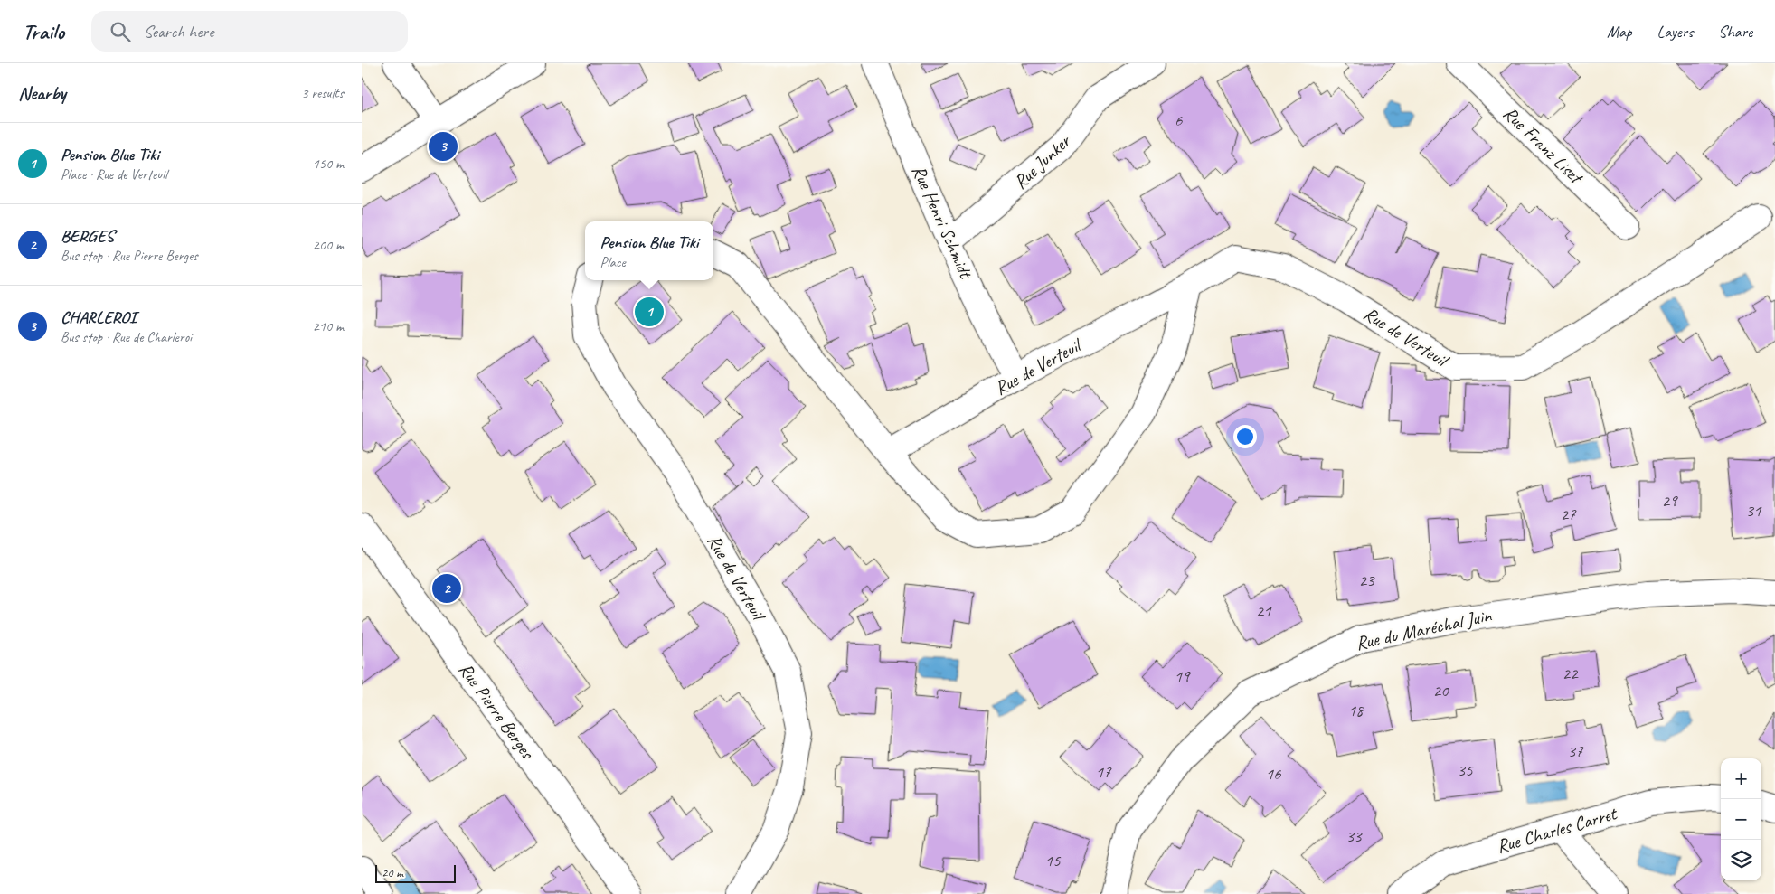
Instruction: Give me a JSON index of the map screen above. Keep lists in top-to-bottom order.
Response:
{
  "streets": {
    "street": [
      "Rue Franz Liszt",
      "Rue Junker",
      "Rue Henri Schmidt",
      "Rue de Verteuil",
      "Rue du Maréchal Juin",
      "Rue Pierre Berges",
      "Rue Charles Carret"
    ]
  },
  "crossings": [
    ["Rue Junker", "Rue Henri Schmidt"],
    ["Rue Henri Schmidt", "Rue de Verteuil"]
  ],
  "house_numbers": [
    "6",
    "29",
    "31",
    "27",
    "23",
    "21",
    "22",
    "19",
    "20",
    "18",
    "37",
    "35",
    "17",
    "16",
    "33",
    "15"
  ],
  "scale_bar": "20 m",
  "page": {
    "header": "Trailo",
    "search": "Search here",
    "nav": ["Map", "Layers", "Share"],
    "heading": ["Nearby", "3 results"],
    "list": [
      {
        "mark": "1",
        "name": "Pension Blue Tiki",
        "note": "Place · Rue de Verteuil",
        "value": "150 m"
      },
      {
        "mark": "2",
        "name": "BERGES",
        "note": "Bus stop · Rue Pierre Berges",
        "value": "200 m"
      },
      {
        "mark": "3",
        "name": "CHARLEROI",
        "note": "Bus stop · Rue de Charleroi",
        "value": "210 m"
      }
    ],
    "pins": ["3", "1", "2"],
    "popup": ["Pension Blue Tiki", "Place"],
    "map_buttons": ["+", "−"],
    "scale": "20 m"
  }
}
